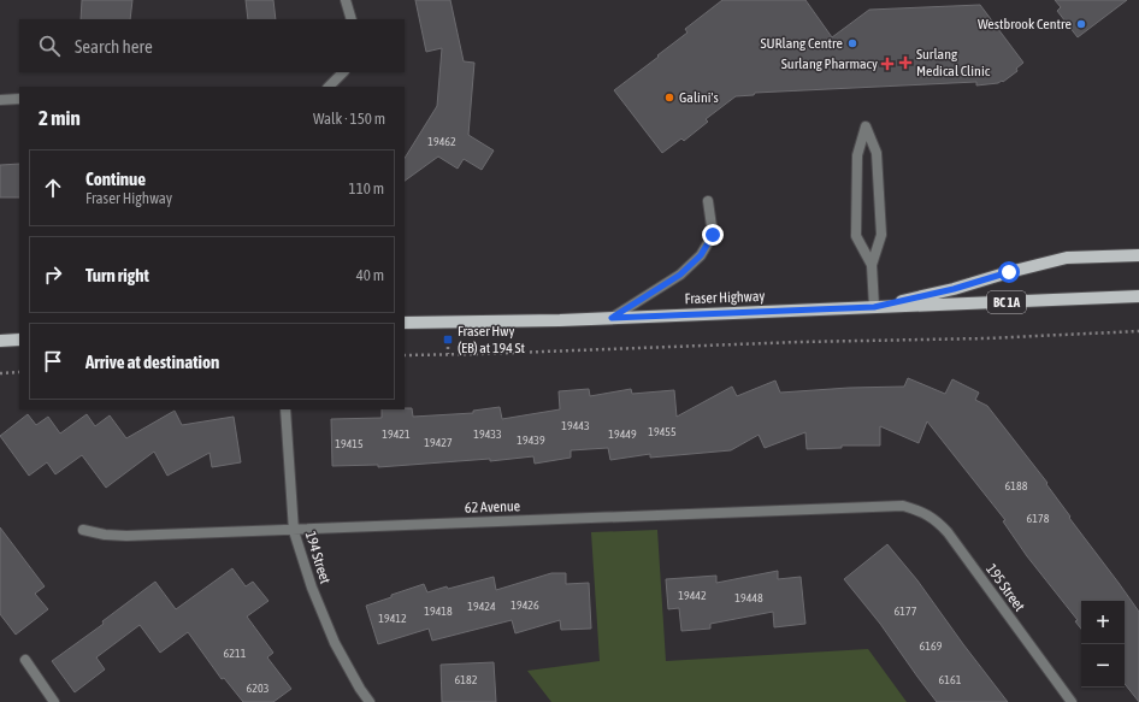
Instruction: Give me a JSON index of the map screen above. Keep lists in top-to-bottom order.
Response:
{
  "streets": {
    "main road": ["Fraser Highway", "BC 1A"],
    "street": ["62 Avenue", "194 Street", "195 Street"]
  },
  "crossings": [
    ["62 Avenue", "194 Street"],
    ["62 Avenue", "195 Street"]
  ],
  "places": {
    "other": ["Westbrook Centre", "SURlang Centre", "Galini's"],
    "health": ["Surlang Medical Clinic", "Surlang Pharmacy"],
    "transit": ["Fraser Hwy (EB) at 194 St"]
  },
  "house_numbers": [
    "19462",
    "19443",
    "19455",
    "19421",
    "19433",
    "19449",
    "19439",
    "19427",
    "19415",
    "6188",
    "6178",
    "19442",
    "19448",
    "19426",
    "19424",
    "19418",
    "6177",
    "19412",
    "6169",
    "6211",
    "6182",
    "6161",
    "6203"
  ],
  "page": {
    "search": "Search here",
    "heading": ["2 min", "Walk · 150 m"],
    "list": [
      ["Continue", "Fraser Highway", "110 m"],
      ["Turn right", "40 m"],
      "Arrive at destination"
    ],
    "map_buttons": ["+", "−"]
  }
}
